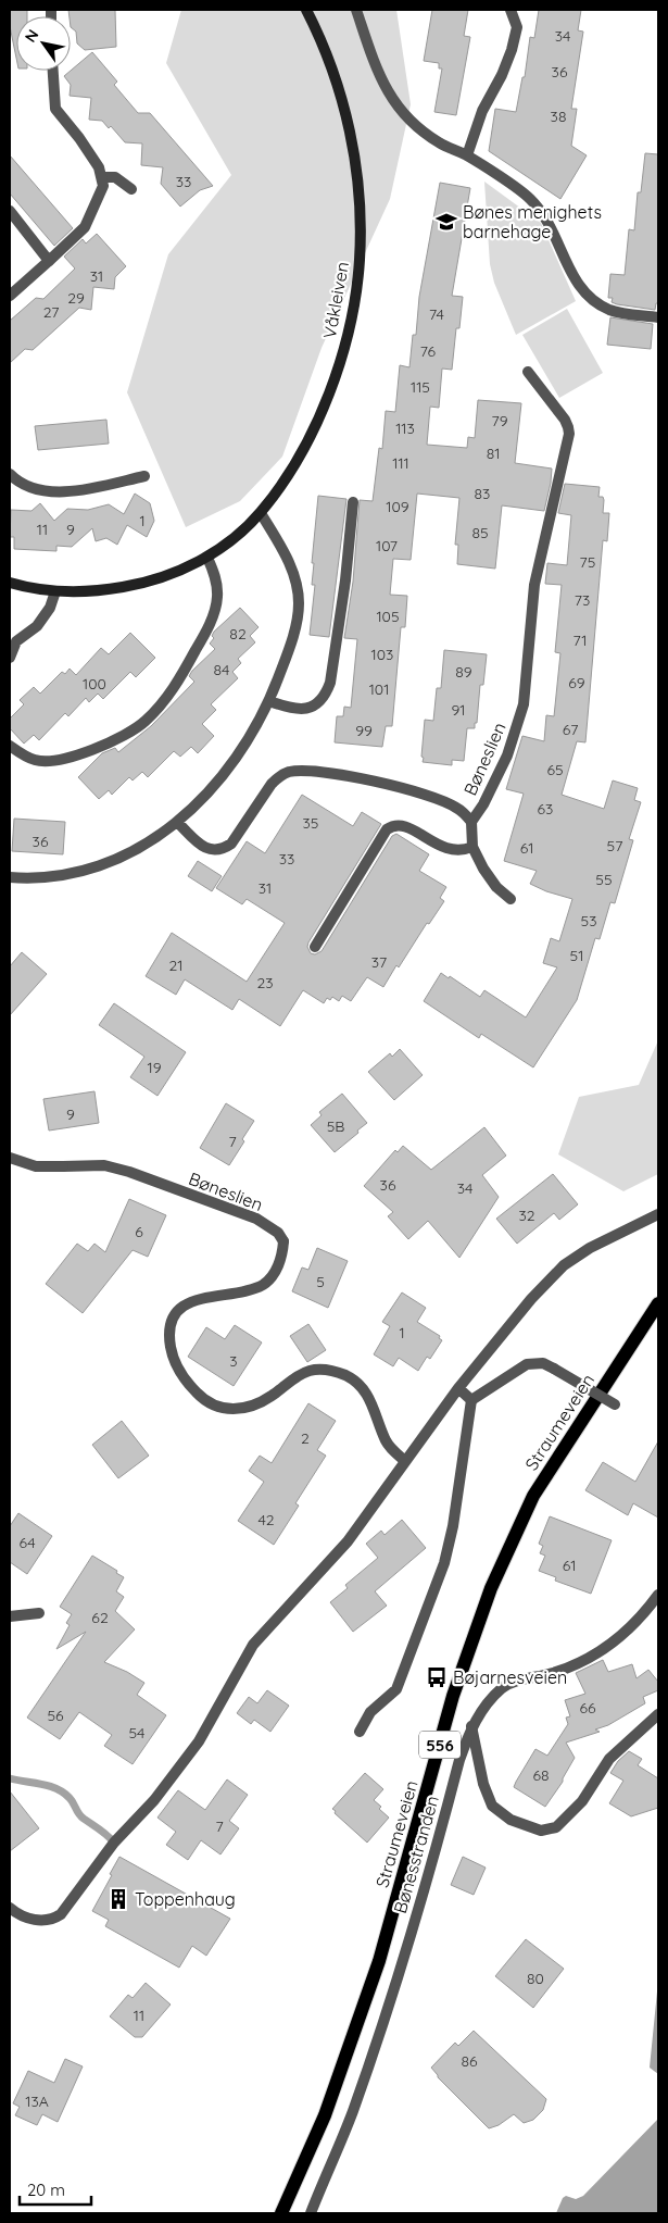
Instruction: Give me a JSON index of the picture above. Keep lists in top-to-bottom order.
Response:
{
  "streets": {
    "main road": ["Straumeveien", "556"],
    "street": ["Våkleiven", "Bøneslien", "Bønesstranden"]
  },
  "places": {
    "school or university": ["Bønes menighets barnehage"],
    "bus stop": ["Bøjarnesveien"],
    "building": ["Toppenhaug"]
  },
  "house_numbers": [
    "34",
    "36",
    "38",
    "33",
    "31",
    "29",
    "27",
    "74",
    "76",
    "115",
    "79",
    "113",
    "81",
    "111",
    "83",
    "109",
    "1",
    "11",
    "9",
    "85",
    "107",
    "75",
    "73",
    "105",
    "82",
    "71",
    "103",
    "84",
    "89",
    "69",
    "100",
    "101",
    "91",
    "67",
    "99",
    "65",
    "63",
    "35",
    "36",
    "57",
    "61",
    "33",
    "55",
    "31",
    "53",
    "51",
    "37",
    "21",
    "23",
    "19",
    "9",
    "5B",
    "7",
    "36",
    "34",
    "32",
    "6",
    "5",
    "1",
    "3",
    "2",
    "42",
    "64",
    "61",
    "62",
    "66",
    "56",
    "54",
    "68",
    "7",
    "80",
    "11",
    "86",
    "13A"
  ],
  "scale_bar": "20 m",
  "north": "top left"
}
